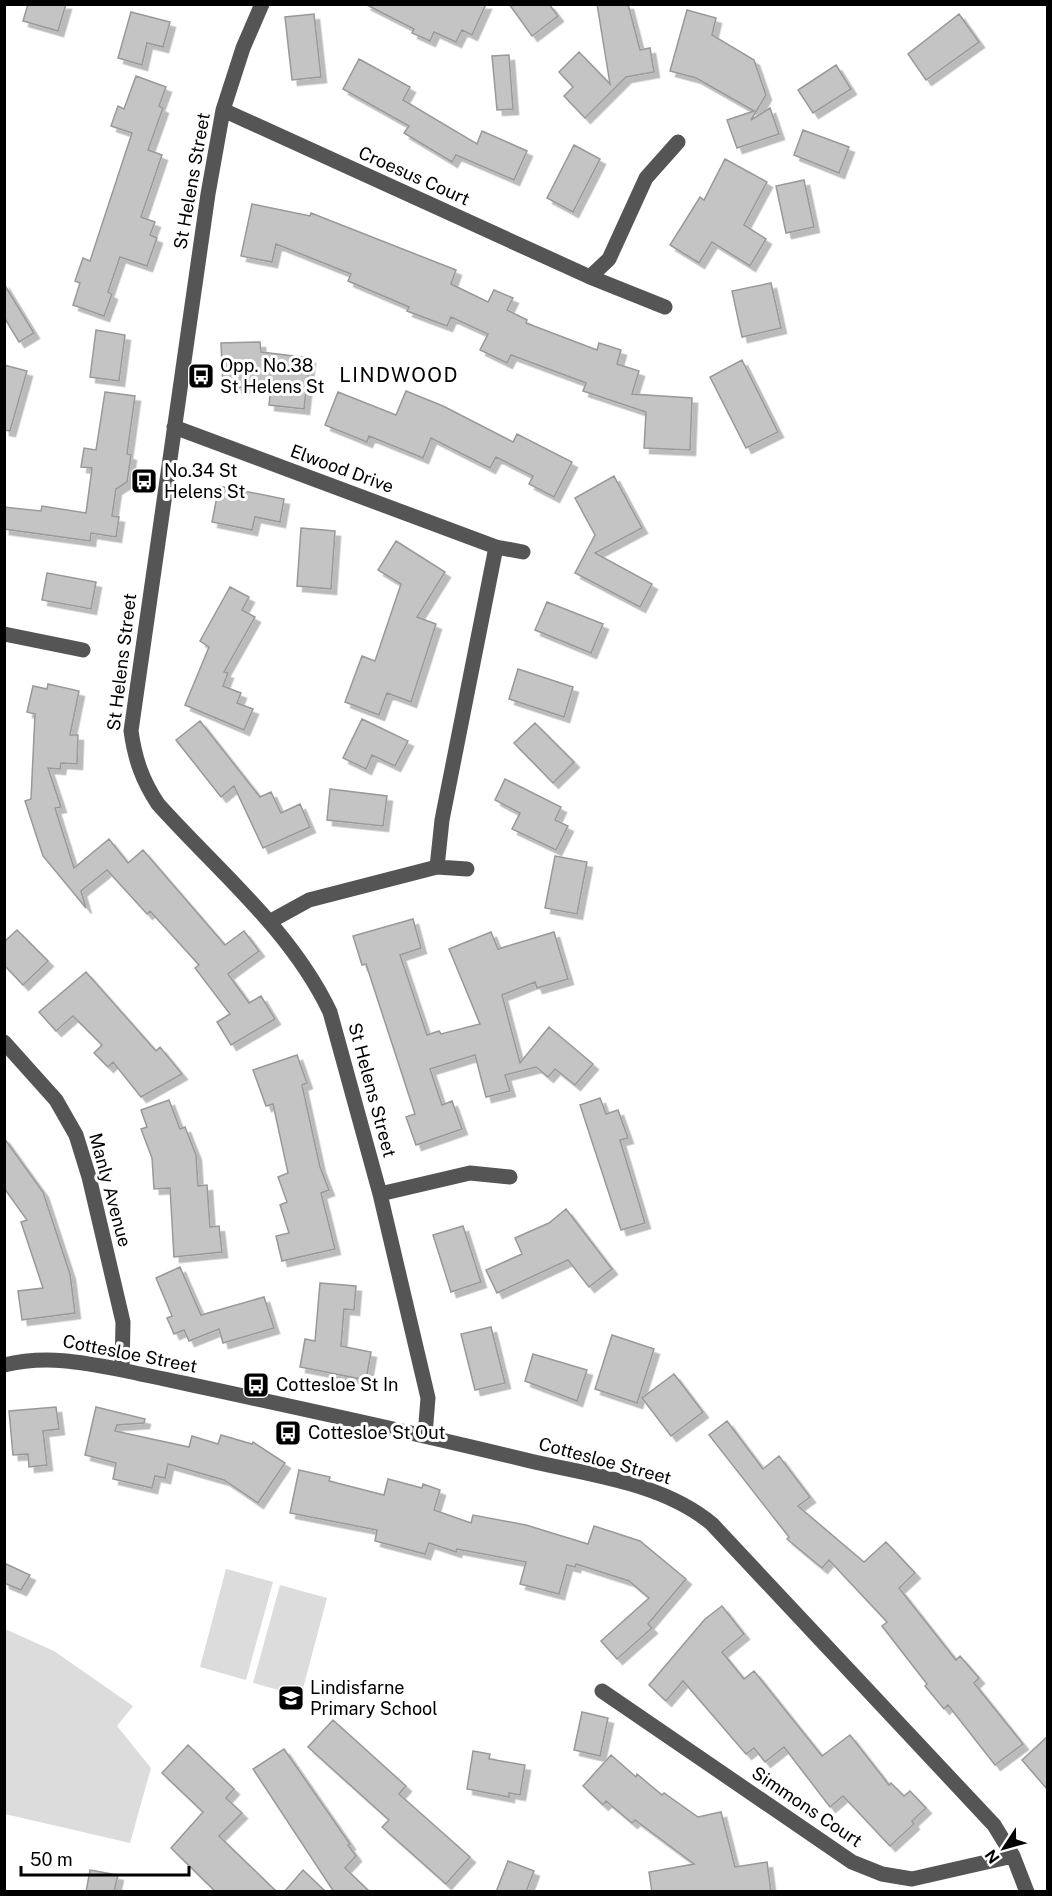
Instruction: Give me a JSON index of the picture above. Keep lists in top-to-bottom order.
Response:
{
  "streets": {
    "street": [
      "Croesus Court",
      "St Helens Street",
      "Elwood Drive",
      "Manly Avenue",
      "Cottesloe Street",
      "Simmons Court"
    ]
  },
  "crossings": [
    ["Croesus Court", "St Helens Street"],
    ["St Helens Street", "Elwood Drive"],
    ["St Helens Street", "Cottesloe Street"],
    ["Manly Avenue", "Cottesloe Street"],
    ["Cottesloe Street", "Simmons Court"]
  ],
  "districts": ["LINDWOOD"],
  "places": {
    "bus stop": [
      "Opp. No.38 St Helens St",
      "No.34 St Helens St",
      "Cottesloe St In",
      "Cottesloe St Out"
    ],
    "school or university": ["Lindisfarne Primary School"]
  },
  "scale_bar": "50 m",
  "north": "bottom left"
}
